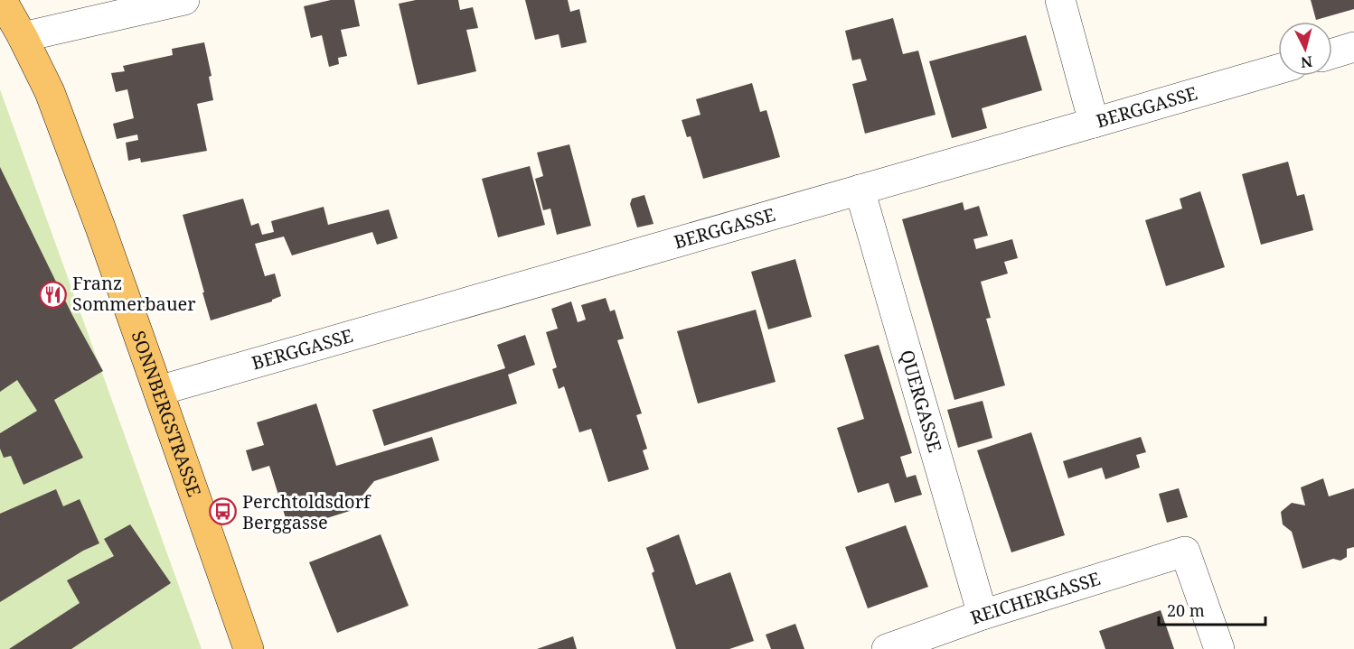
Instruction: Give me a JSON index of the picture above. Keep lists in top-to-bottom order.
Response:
{
  "streets": {
    "main road": ["SONNBERGSTRASSE"],
    "street": ["BERGGASSE", "QUERGASSE", "REICHERGASSE"]
  },
  "crossings": [
    ["BERGGASSE", "QUERGASSE"],
    ["BERGGASSE", "SONNBERGSTRASSE"],
    ["QUERGASSE", "REICHERGASSE"]
  ],
  "places": {
    "restaurant": ["Franz Sommerbauer"],
    "bus stop": ["Perchtoldsdorf Berggasse"]
  },
  "scale_bar": "20 m",
  "north": "bottom"
}
